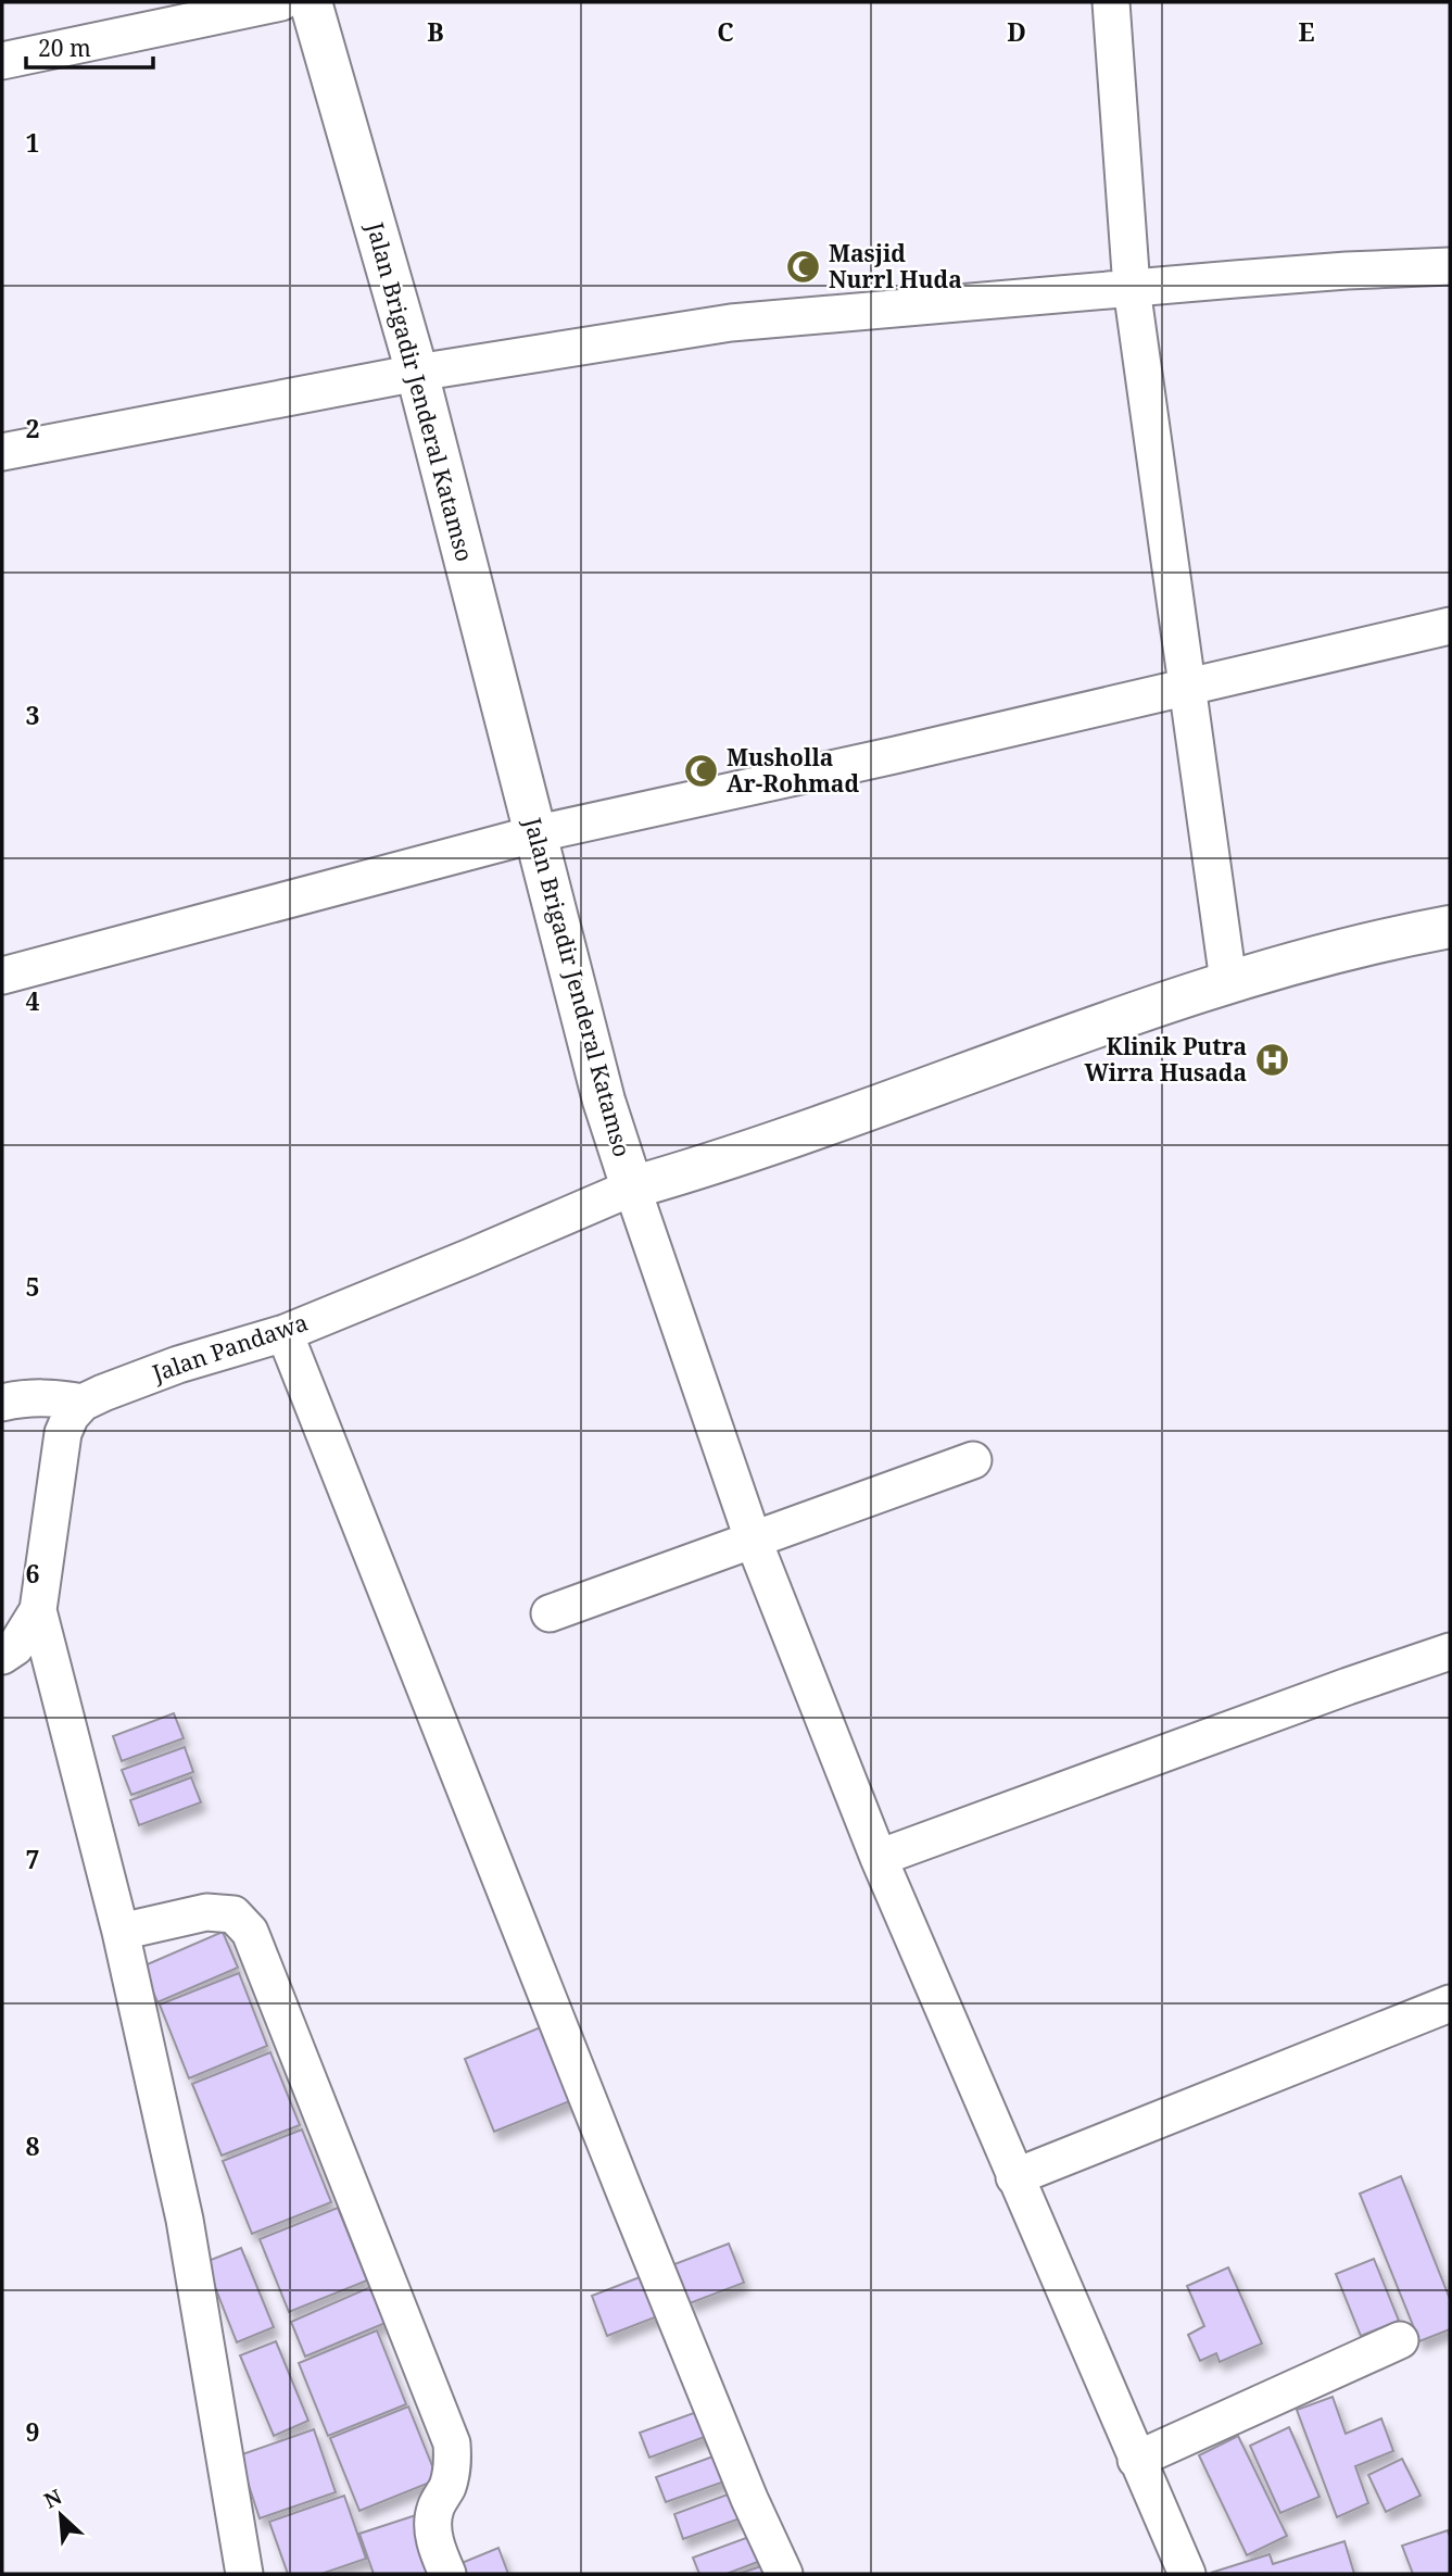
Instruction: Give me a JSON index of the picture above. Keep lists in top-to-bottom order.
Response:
{
  "streets": {
    "main road": ["Jalan Brigadir Jenderal Katamso"],
    "street": ["Jalan Pandawa"]
  },
  "crossings": [
    ["Jalan Brigadir Jenderal Katamso", "Jalan Pandawa"]
  ],
  "places": {
    "mosque": ["Masjid Nurrl Huda", "Musholla Ar-Rohmad"],
    "hospital": ["Klinik Putra Wirra Husada"]
  },
  "scale_bar": "20 m",
  "north": "top left",
  "grid": {
    "columns": [
      "B",
      "C",
      "D",
      "E"
    ],
    "rows": [
      "1",
      "2",
      "3",
      "4",
      "5",
      "6",
      "7",
      "8",
      "9"
    ]
  }
}
